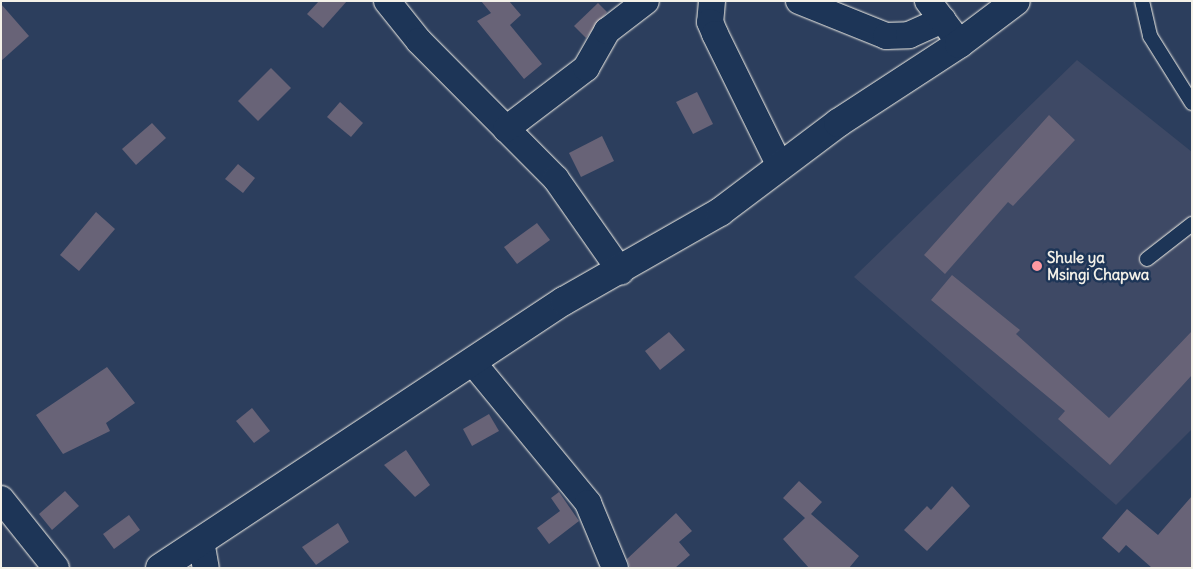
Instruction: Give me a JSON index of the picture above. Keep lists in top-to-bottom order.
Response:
{
  "places": ["Shule ya Msingi Chapwa"]
}
